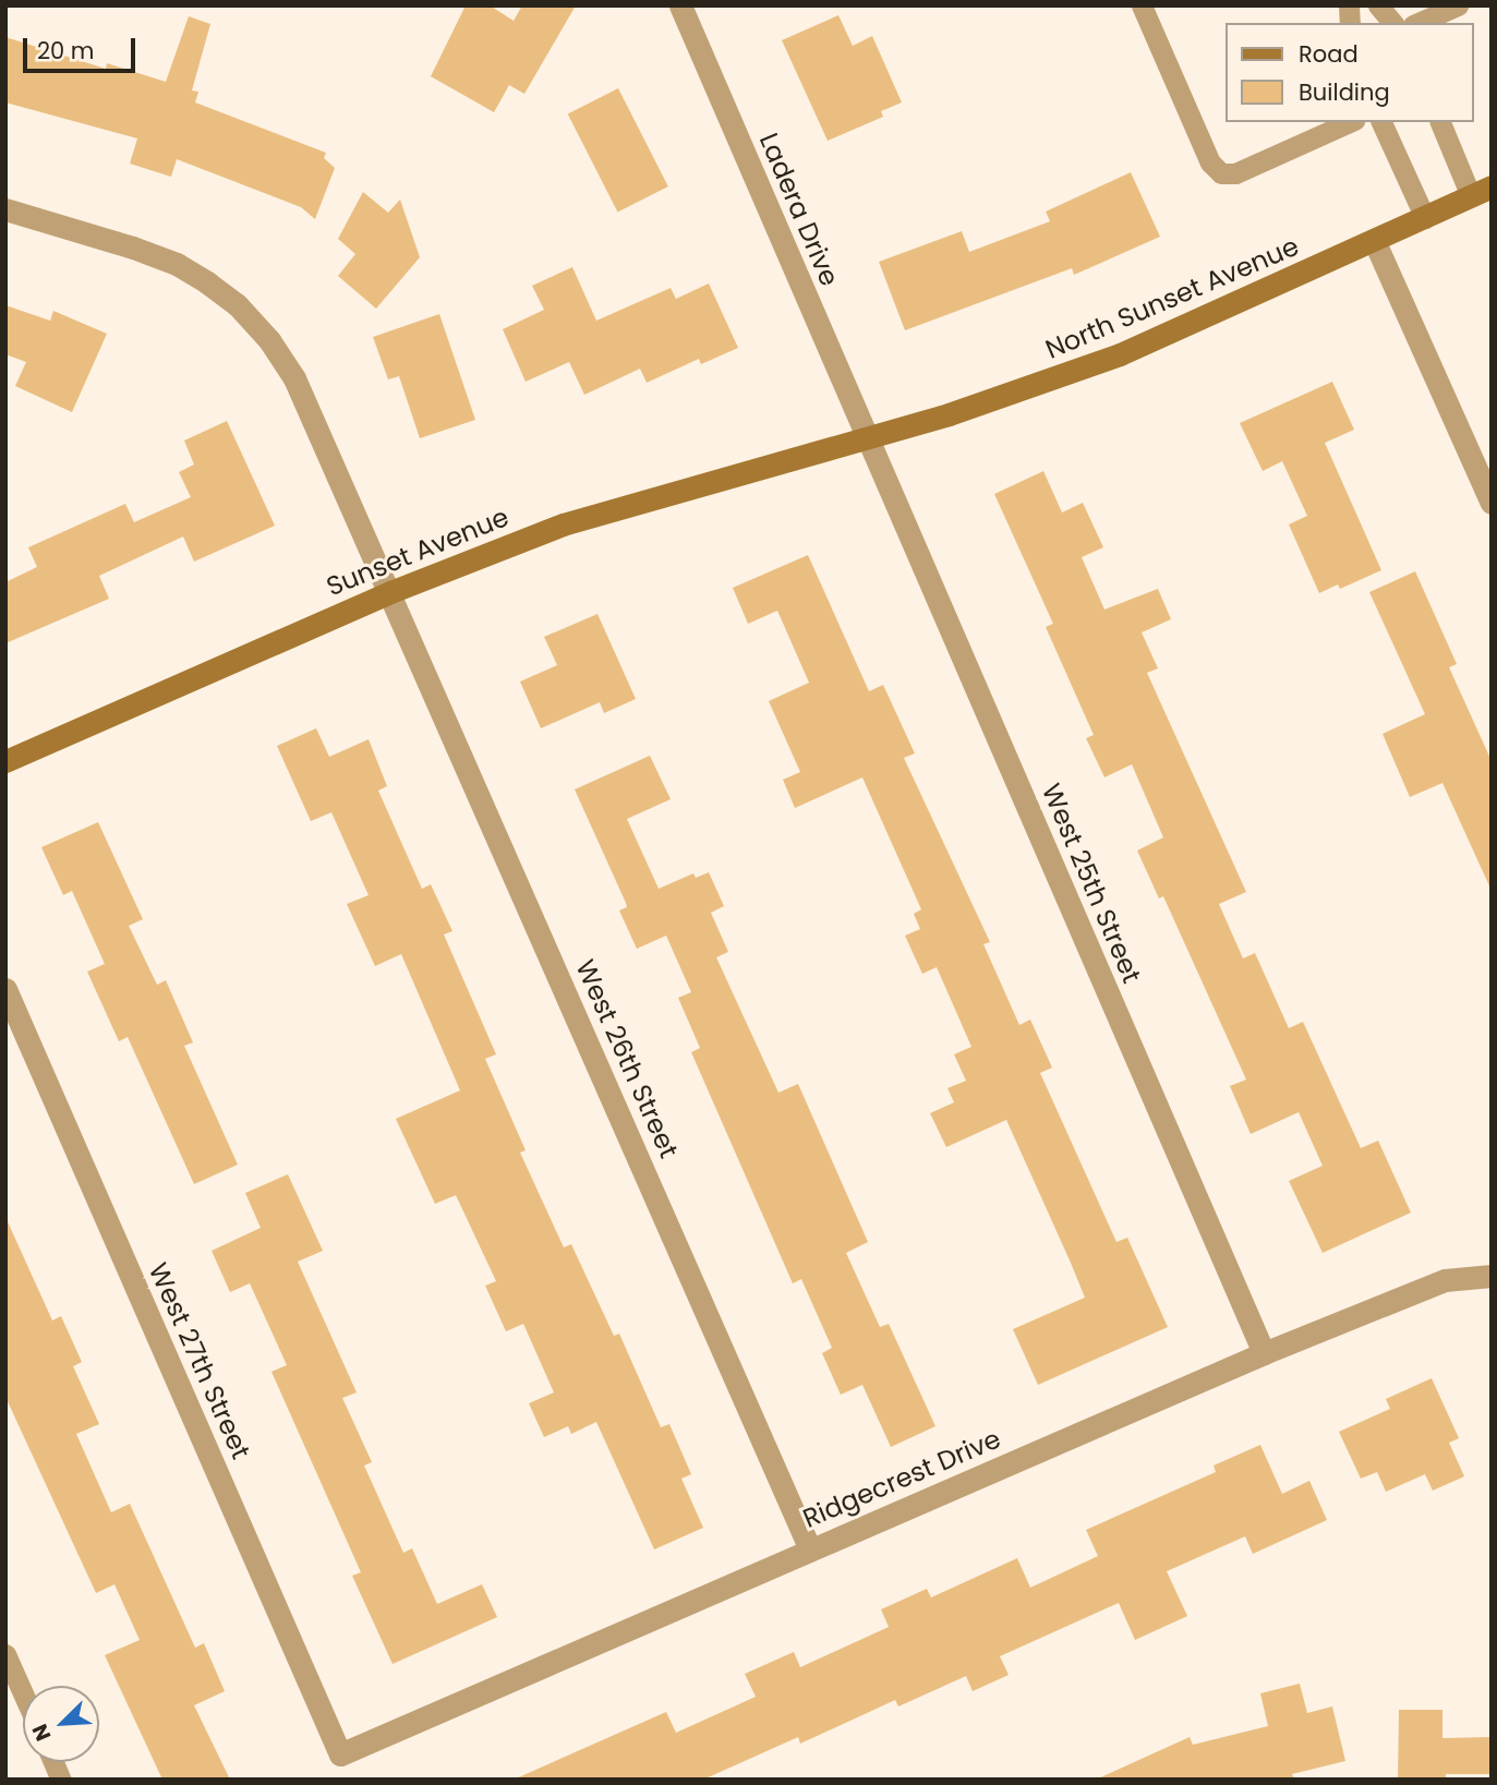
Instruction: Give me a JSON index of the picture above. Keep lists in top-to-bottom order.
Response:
{
  "streets": {
    "street": [
      "Ladera Drive",
      "North Sunset Avenue",
      "Sunset Avenue",
      "West 25th Street",
      "West 26th Street",
      "West 27th Street",
      "Ridgecrest Drive"
    ]
  },
  "crossings": [
    ["Ladera Drive", "North Sunset Avenue"],
    ["Ladera Drive", "Sunset Avenue"],
    ["Ladera Drive", "West 25th Street"],
    ["North Sunset Avenue", "Sunset Avenue"],
    ["North Sunset Avenue", "West 25th Street"],
    ["Sunset Avenue", "West 25th Street"],
    ["Sunset Avenue", "West 26th Street"],
    ["West 25th Street", "Ridgecrest Drive"],
    ["West 26th Street", "Ridgecrest Drive"],
    ["West 27th Street", "Ridgecrest Drive"]
  ],
  "legend": ["Road", "Building"],
  "scale_bar": "20 m",
  "north": "bottom left"
}
